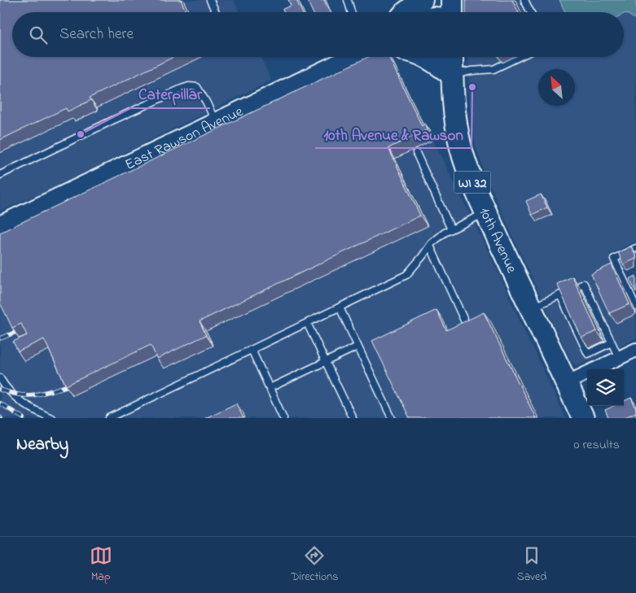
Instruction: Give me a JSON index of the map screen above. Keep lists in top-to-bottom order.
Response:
{
  "streets": {
    "main road": ["East Rawson Avenue", "WI 32", "10th Avenue"]
  },
  "places": ["10th Avenue & Rawson", "Caterpillar"],
  "north": "top left",
  "page": {
    "search": "Search here",
    "heading": ["Nearby", "0 results"],
    "nav": ["Map", "Directions", "Saved"]
  }
}
